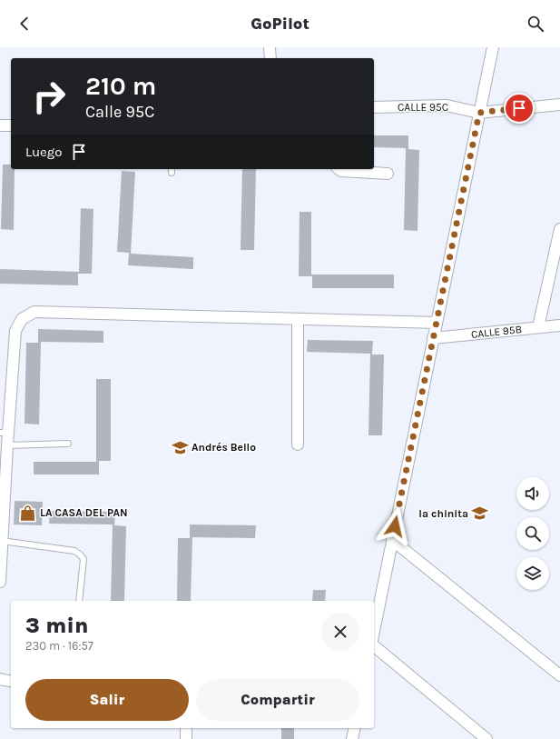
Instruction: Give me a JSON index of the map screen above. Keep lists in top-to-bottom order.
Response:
{
  "streets": {
    "street": ["CALLE 95C", "CALLE 95B"]
  },
  "places": {
    "school or university": ["Andrés Bello", "la chinita"],
    "shop": ["LA CASA DEL PAN"]
  },
  "page": {
    "header": "GoPilot",
    "turn": ["210 m", "Calle 95C"],
    "then": "Luego",
    "heading": ["3 min", "230 m · 16:57"],
    "buttons": ["Salir", "Compartir"]
  }
}
